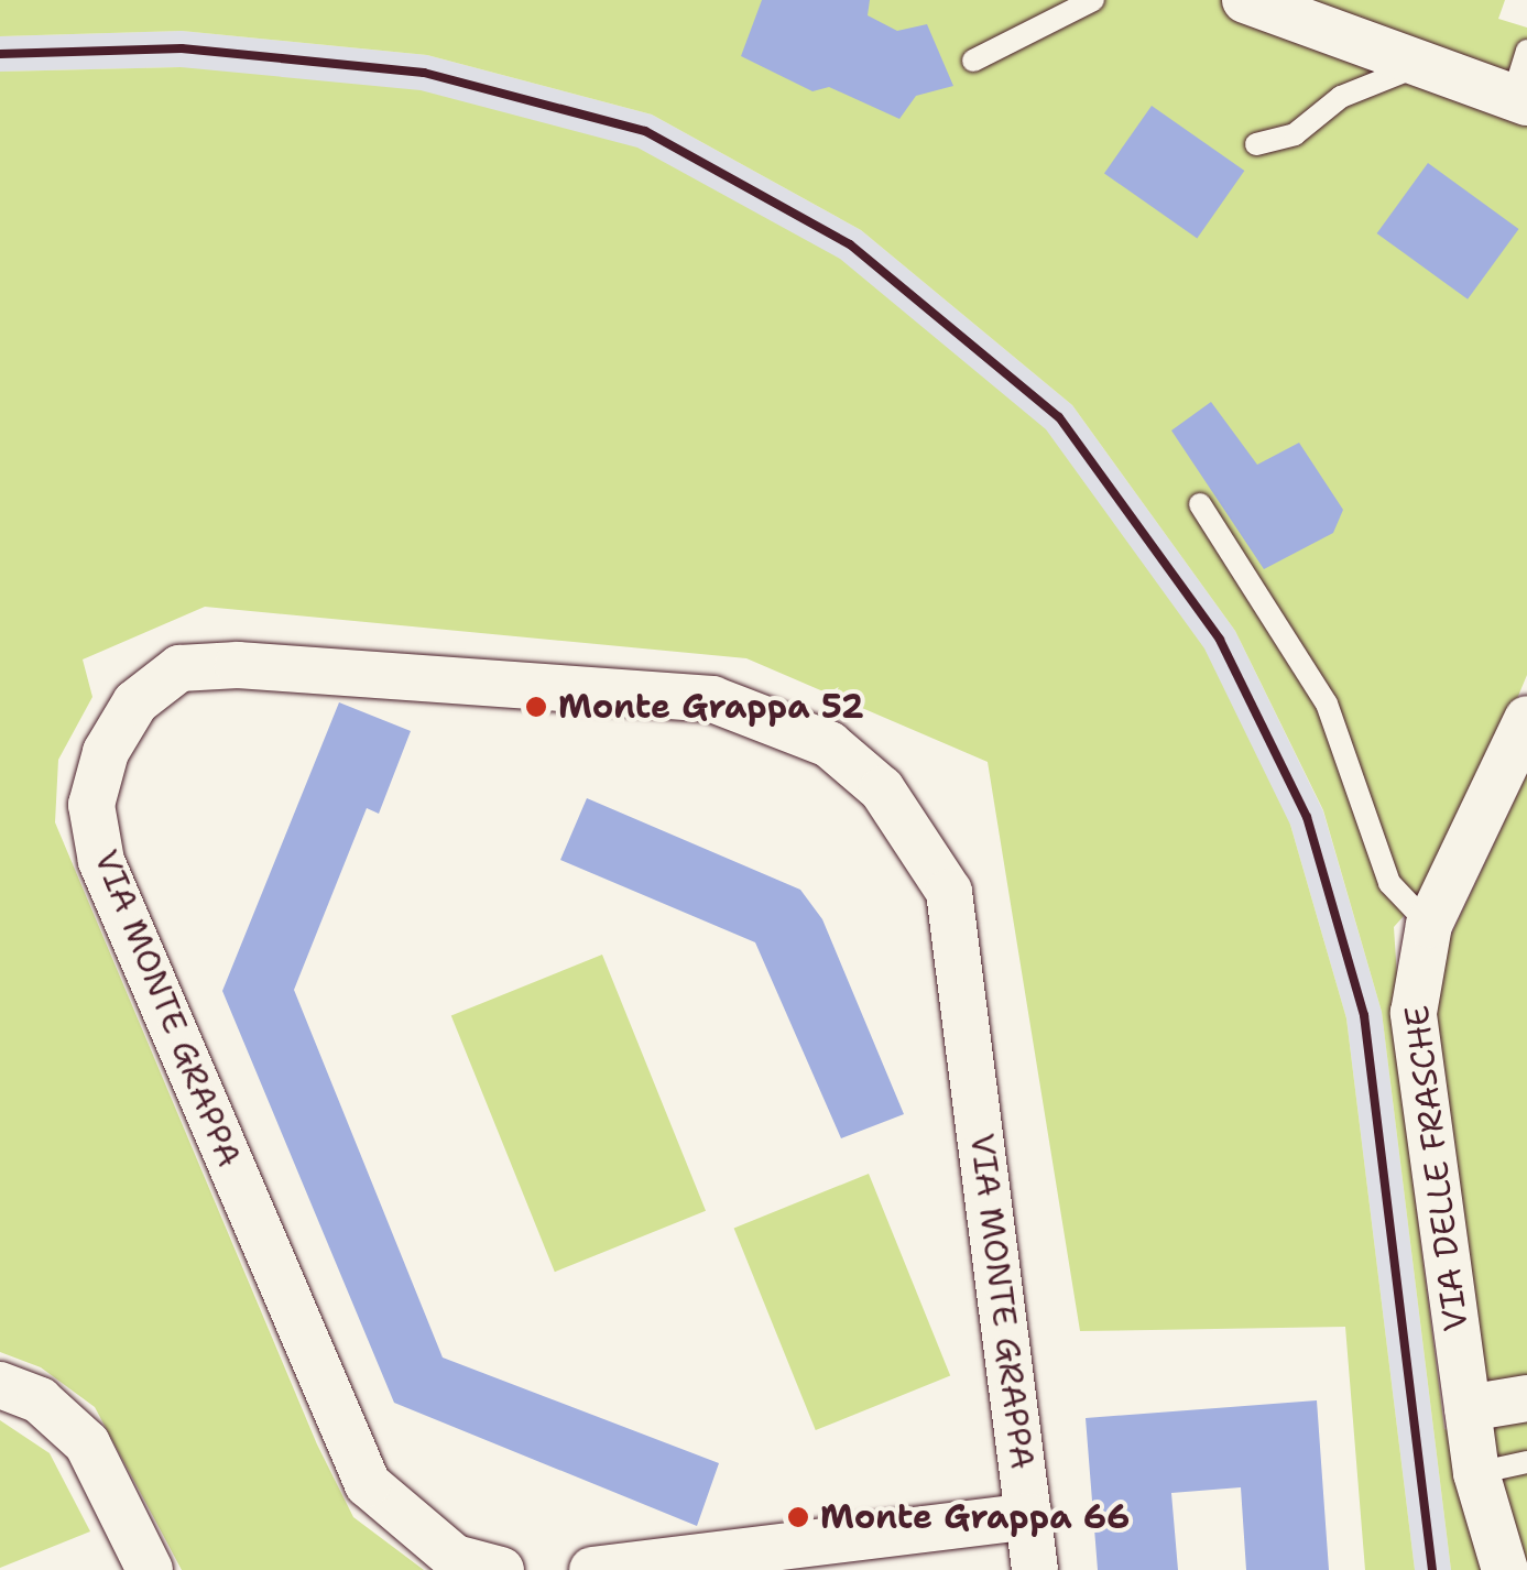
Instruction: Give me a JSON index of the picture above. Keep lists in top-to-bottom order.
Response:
{
  "streets": {
    "street": ["VIA MONTE GRAPPA", "VIA DELLE FRASCHE"]
  },
  "places": ["Monte Grappa 52", "Monte Grappa 66"]
}
